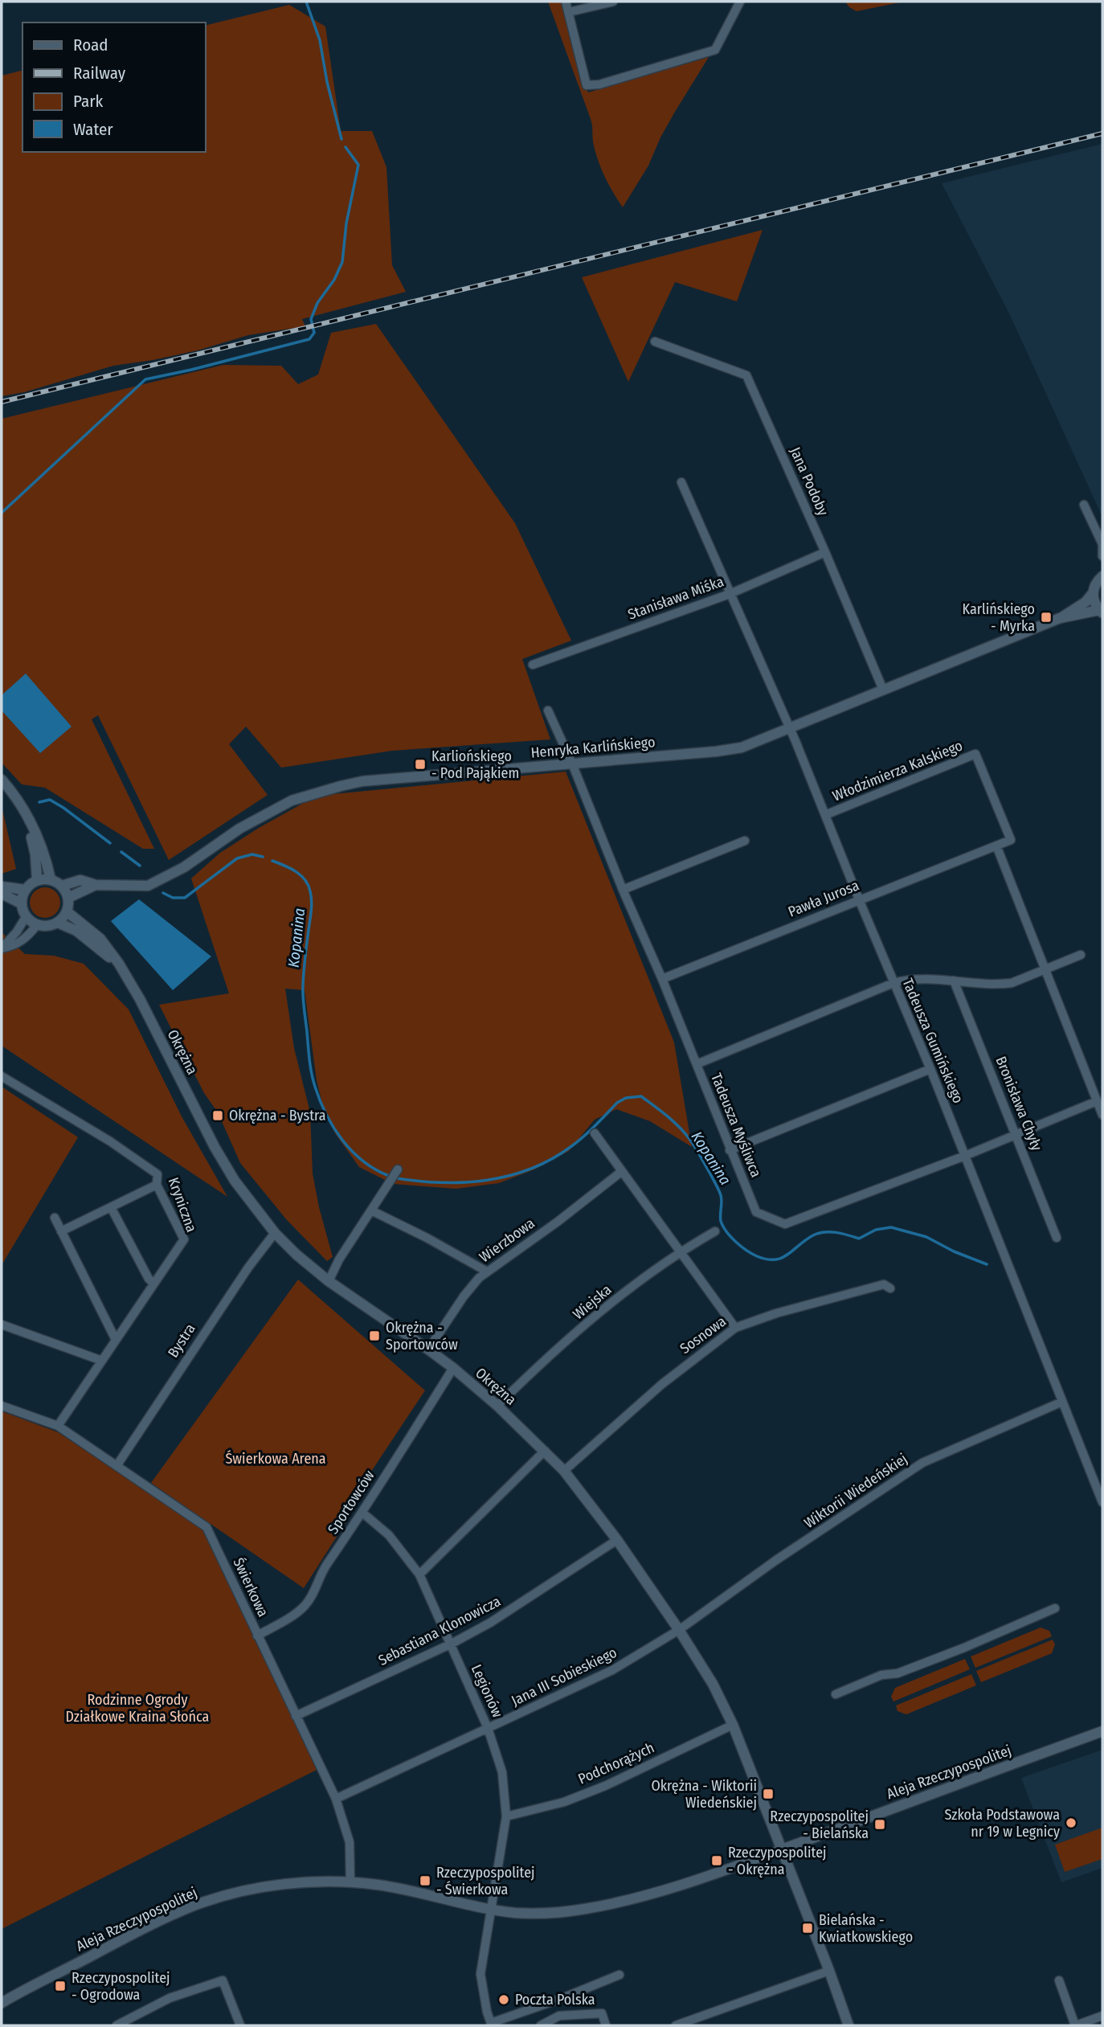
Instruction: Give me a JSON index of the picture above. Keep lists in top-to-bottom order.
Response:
{
  "streets": {
    "street": [
      "Jana Podoby",
      "Stanisława Miśka",
      "Henryka Karlińskiego",
      "Włodzimierza Kalskiego",
      "Pawła Jurosa",
      "Tadeusza Gumińskiego",
      "Okrężna",
      "Bronisława Chyły",
      "Tadeusza Myśliwca",
      "Kryniczna",
      "Wierzbowa",
      "Wiejska",
      "Sosnowa",
      "Bystra",
      "Wiktorii Wiedeńskiej",
      "Sportowców",
      "Świerkowa",
      "Sebastiana Klonowicza",
      "Jana III Sobieskiego",
      "Legionów",
      "Podchorążych",
      "Aleja Rzeczypospolitej"
    ]
  },
  "crossings": [
    ["Jana Podoby", "Stanisława Miśka"],
    ["Jana Podoby", "Henryka Karlińskiego"],
    ["Stanisława Miśka", "Tadeusza Gumińskiego"],
    ["Henryka Karlińskiego", "Tadeusza Gumińskiego"],
    ["Henryka Karlińskiego", "Okrężna"],
    ["Henryka Karlińskiego", "Tadeusza Myśliwca"],
    ["Włodzimierza Kalskiego", "Pawła Jurosa"],
    ["Włodzimierza Kalskiego", "Tadeusza Gumińskiego"],
    ["Pawła Jurosa", "Tadeusza Gumińskiego"],
    ["Pawła Jurosa", "Tadeusza Myśliwca"],
    ["Tadeusza Gumińskiego", "Tadeusza Myśliwca"],
    ["Tadeusza Gumińskiego", "Wiktorii Wiedeńskiej"],
    ["Okrężna", "Wierzbowa"],
    ["Okrężna", "Wiejska"],
    ["Okrężna", "Sosnowa"],
    ["Okrężna", "Bystra"],
    ["Okrężna", "Wiktorii Wiedeńskiej"],
    ["Okrężna", "Sportowców"],
    ["Okrężna", "Sebastiana Klonowicza"],
    ["Okrężna", "Jana III Sobieskiego"],
    ["Okrężna", "Podchorążych"],
    ["Okrężna", "Aleja Rzeczypospolitej"],
    ["Bronisława Chyły", "Tadeusza Myśliwca"],
    ["Kryniczna", "Świerkowa"],
    ["Bystra", "Świerkowa"],
    ["Wiktorii Wiedeńskiej", "Jana III Sobieskiego"],
    ["Sportowców", "Świerkowa"],
    ["Sportowców", "Legionów"],
    ["Świerkowa", "Sebastiana Klonowicza"],
    ["Świerkowa", "Jana III Sobieskiego"],
    ["Świerkowa", "Aleja Rzeczypospolitej"],
    ["Sebastiana Klonowicza", "Legionów"],
    ["Jana III Sobieskiego", "Legionów"],
    ["Legionów", "Podchorążych"],
    ["Legionów", "Aleja Rzeczypospolitej"]
  ],
  "water": ["Kopanina"],
  "parks": ["Świerkowa Arena", "Rodzinne Ogrody Działkowe Kraina Słońca"],
  "places": {
    "transit": [
      "Karlińskiego - Myrka",
      "Karliońskiego - Pod Pająkiem",
      "Okrężna - Bystra",
      "Okrężna - Sportowców",
      "Okrężna - Wiktorii Wiedeńskiej",
      "Rzeczypospolitej - Bielańska",
      "Rzeczypospolitej - Okrężna",
      "Rzeczypospolitej - Świerkowa",
      "Bielańska - Kwiatkowskiego",
      "Rzeczypospolitej - Ogrodowa"
    ],
    "other": ["Szkoła Podstawowa nr 19 w Legnicy", "Poczta Polska"]
  },
  "legend": [
    "Road",
    "Railway",
    "Park",
    "Water"
  ]
}
